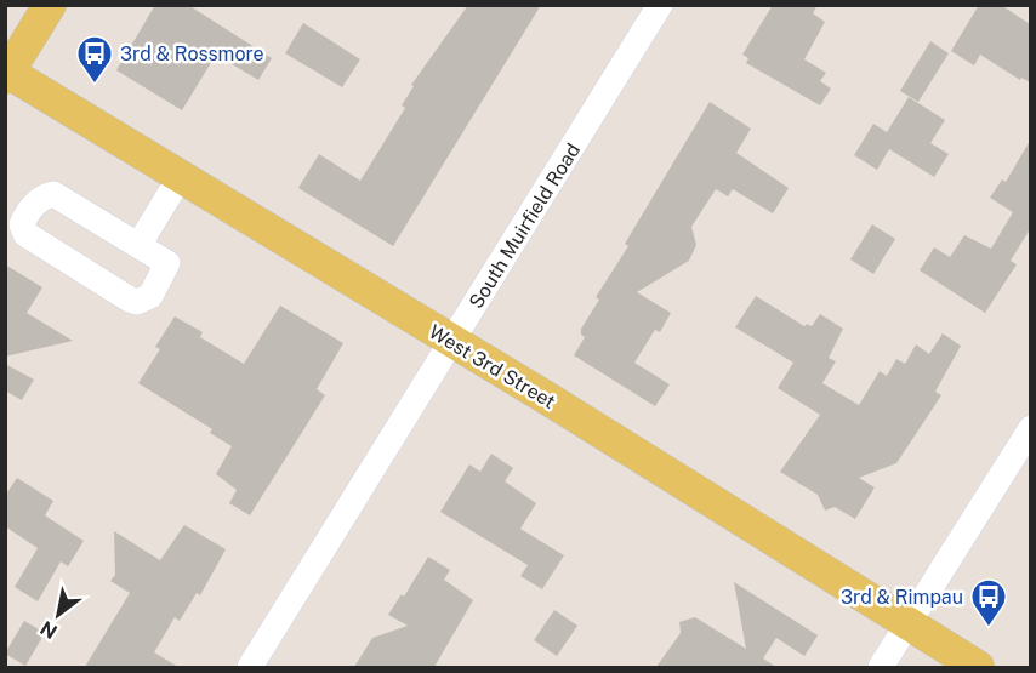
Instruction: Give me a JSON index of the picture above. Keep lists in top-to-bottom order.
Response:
{
  "streets": {
    "main road": ["West 3rd Street"],
    "street": ["South Muirfield Road"]
  },
  "crossings": [
    ["South Muirfield Road", "West 3rd Street"]
  ],
  "places": {
    "bus stop": ["3rd & Rossmore", "3rd & Rimpau"]
  },
  "north": "bottom left"
}
